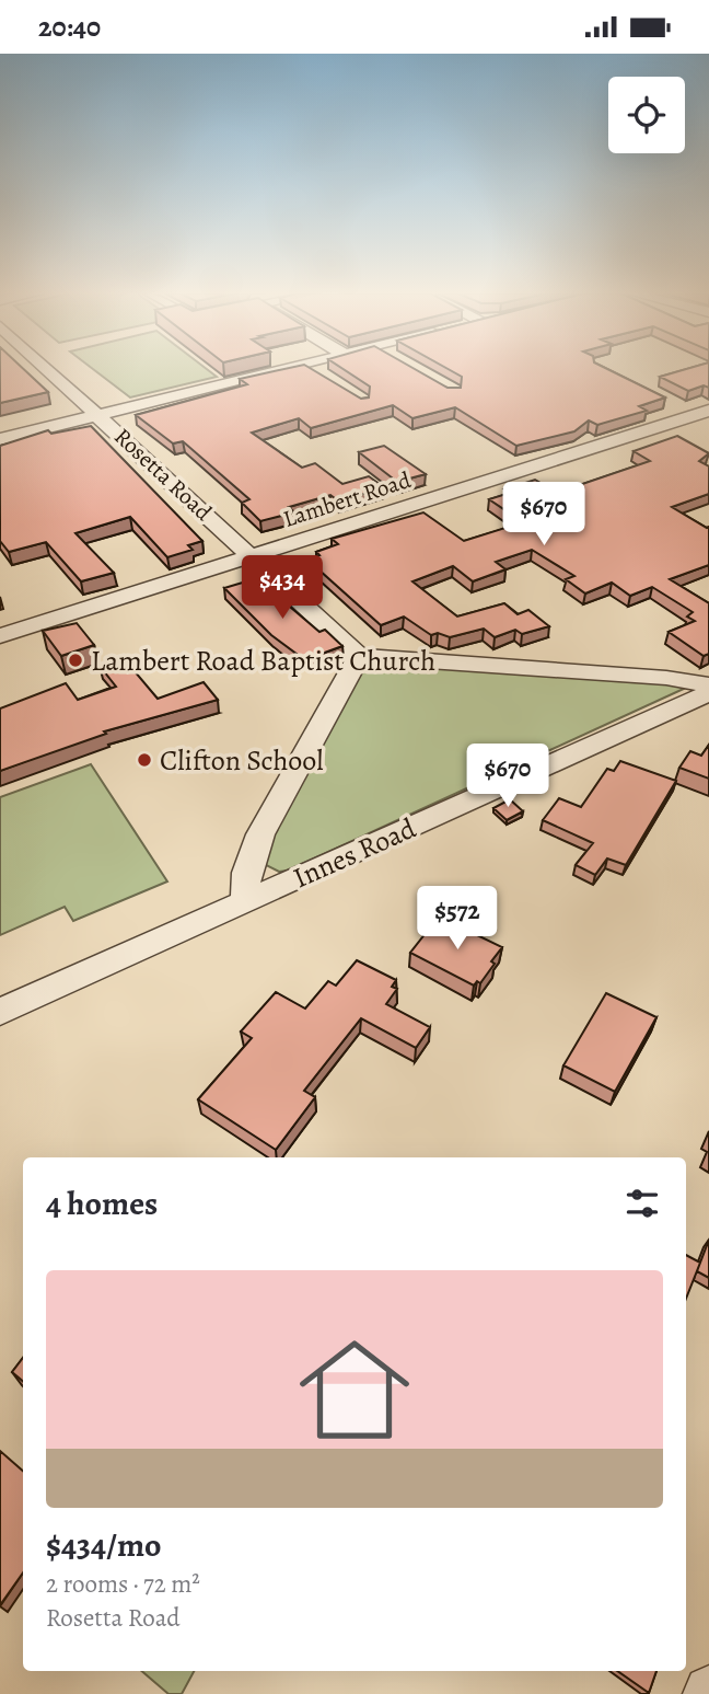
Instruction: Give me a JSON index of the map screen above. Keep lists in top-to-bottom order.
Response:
{
  "streets": {
    "street": ["Rosetta Road", "Lambert Road", "Innes Road"]
  },
  "crossings": [
    ["Rosetta Road", "Lambert Road"]
  ],
  "places": ["Lambert Road Baptist Church", "Clifton School"],
  "page": {
    "status": "20:40",
    "price": [
      "$670",
      "$434",
      "$670",
      "$572"
    ],
    "heading": "4 homes",
    "list": [
      {
        "name": "$434/mo",
        "note": "2 rooms · 72 m² · Rosetta Road"
      }
    ]
  }
}
